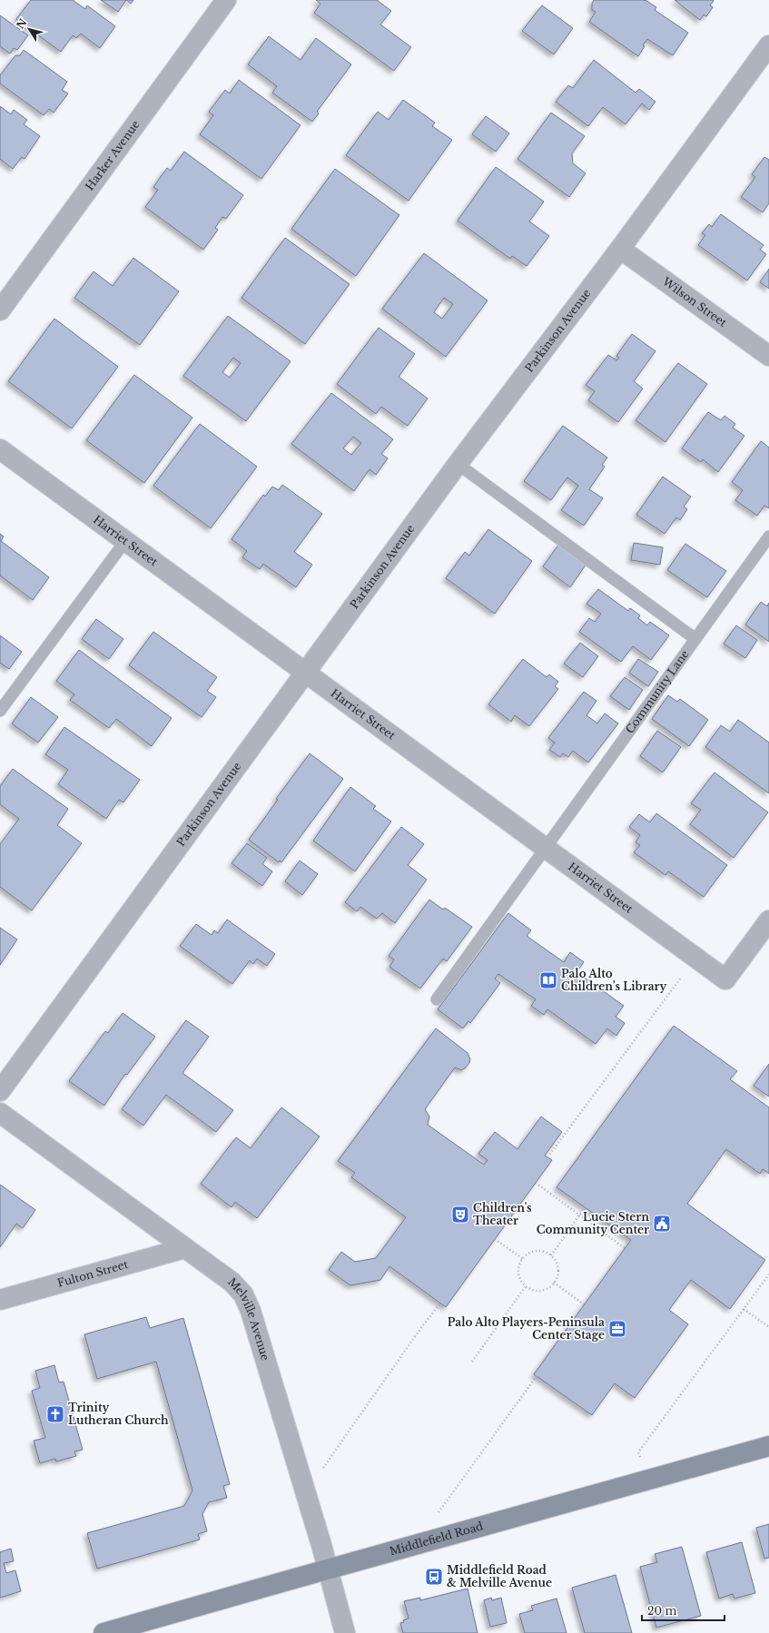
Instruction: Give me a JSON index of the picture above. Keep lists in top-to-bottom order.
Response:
{
  "streets": {
    "main road": ["Middlefield Road"],
    "street": [
      "Harker Avenue",
      "Wilson Street",
      "Parkinson Avenue",
      "Harriet Street",
      "Fulton Street",
      "Melville Avenue"
    ],
    "lane": ["Community Lane"]
  },
  "crossings": [
    ["Wilson Street", "Parkinson Avenue"],
    ["Parkinson Avenue", "Harriet Street"],
    ["Harriet Street", "Community Lane"],
    ["Fulton Street", "Melville Avenue"],
    ["Melville Avenue", "Middlefield Road"]
  ],
  "places": {
    "library": ["Palo Alto Children’s Library"],
    "theatre": ["Children's Theater"],
    "public building": ["Lucie Stern Community Center"],
    "office": ["Palo Alto Players-Peninsula Center Stage"],
    "church": ["Trinity Lutheran Church"],
    "bus stop": ["Middlefield Road & Melville Avenue"]
  },
  "scale_bar": "20 m",
  "north": "top left"
}
